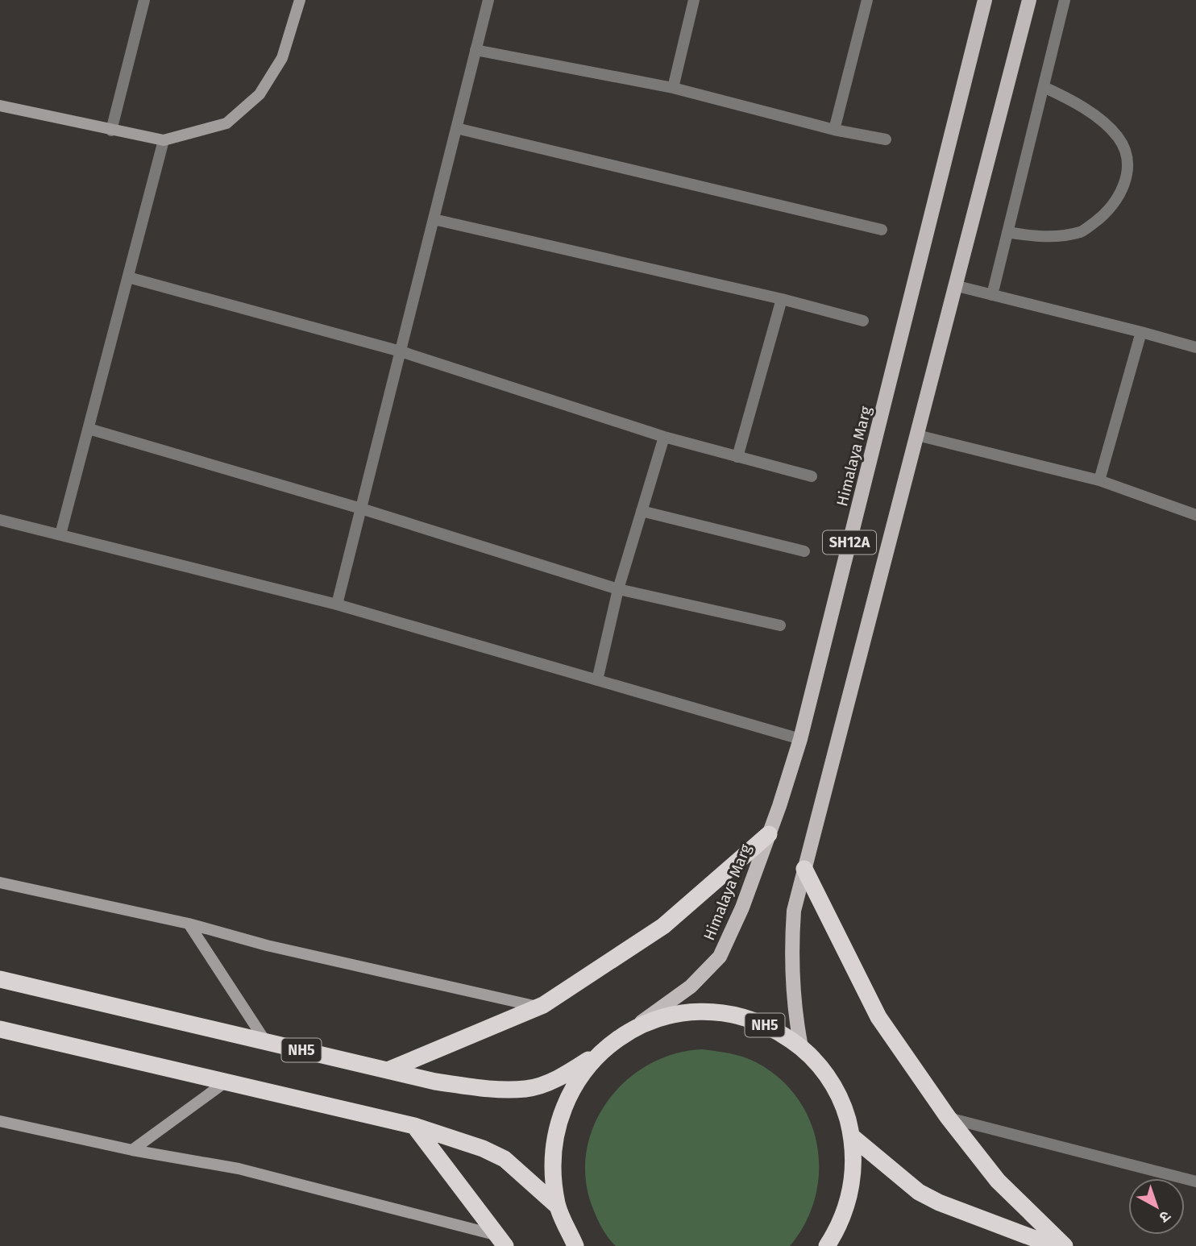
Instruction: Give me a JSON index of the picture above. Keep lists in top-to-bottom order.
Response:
{
  "streets": {
    "highway": ["NH5"],
    "main road": ["Himalaya Marg", "SH12A"]
  },
  "crossings": [
    ["Himalaya Marg", "NH5"],
    ["SH12A", "NH5"]
  ],
  "north": "bottom right"
}
